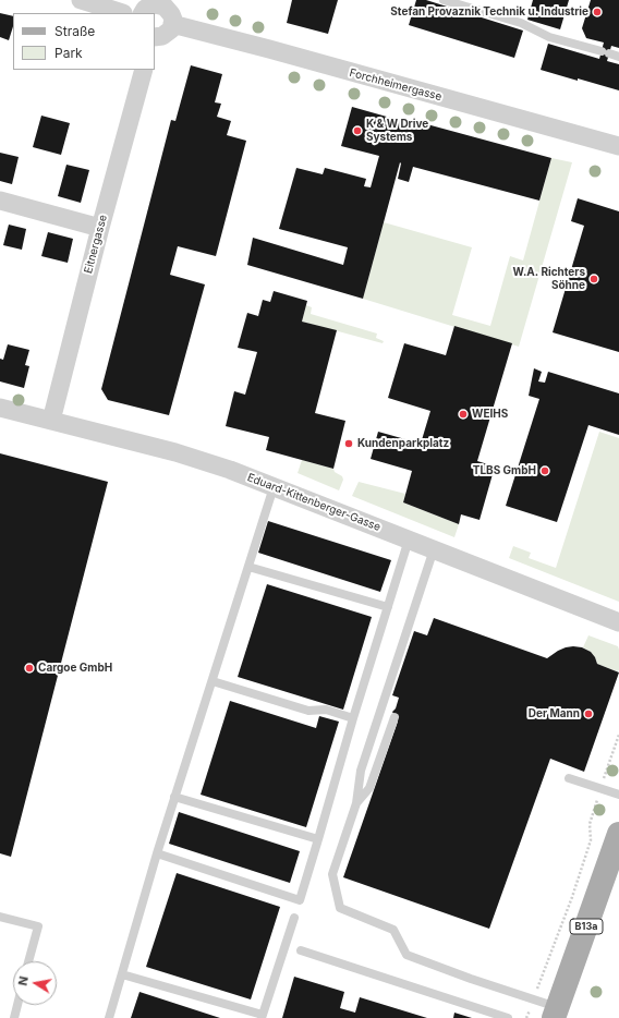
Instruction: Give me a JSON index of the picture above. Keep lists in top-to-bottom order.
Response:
{
  "streets": {
    "main road": ["B13a"],
    "street": ["Forchheimergasse", "Eitnergasse", "Eduard-Kittenberger-Gasse"]
  },
  "crossings": [
    ["Eitnergasse", "Eduard-Kittenberger-Gasse"]
  ],
  "places": [
    "Stefan Provaznik Technik u. Industrie",
    "K & W Drive Systems",
    "W.A. Richters Söhne",
    "WEIHS",
    "Kundenparkplatz",
    "TLBS GmbH",
    "Cargoe GmbH",
    "Der Mann"
  ],
  "legend": ["Straße", "Park"],
  "north": "left"
}
